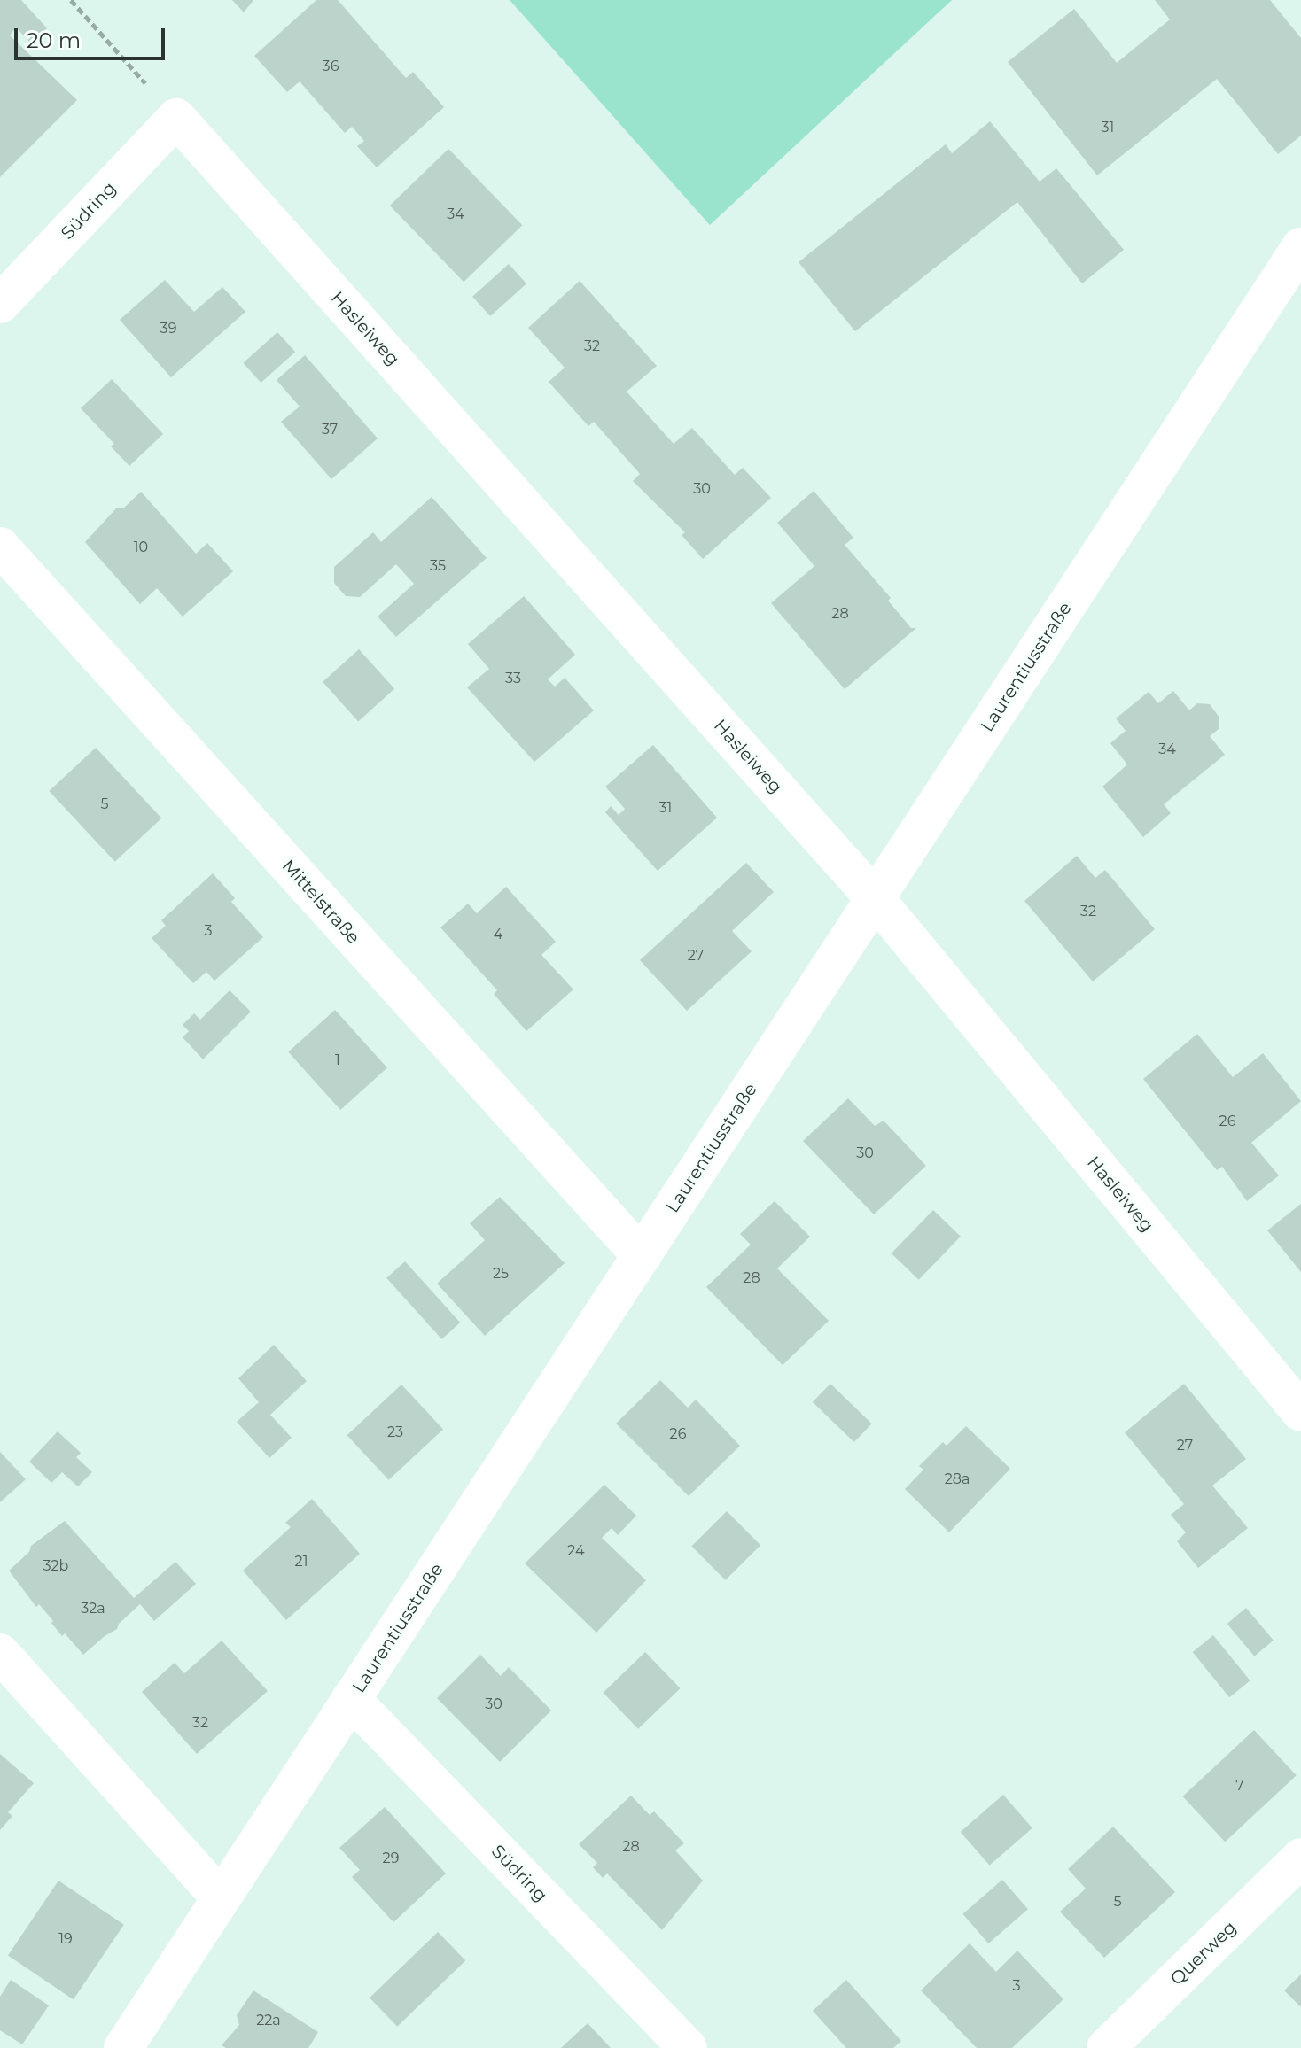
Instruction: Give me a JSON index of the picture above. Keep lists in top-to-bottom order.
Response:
{
  "streets": {
    "street": [
      "Südring",
      "Hasleiweg",
      "Laurentiusstraße",
      "Mittelstraße",
      "Querweg"
    ]
  },
  "crossings": [
    ["Südring", "Hasleiweg"],
    ["Südring", "Laurentiusstraße"],
    ["Hasleiweg", "Laurentiusstraße"],
    ["Laurentiusstraße", "Mittelstraße"]
  ],
  "house_numbers": [
    "36",
    "31",
    "34",
    "39",
    "32",
    "37",
    "30",
    "10",
    "35",
    "28",
    "33",
    "34",
    "5",
    "31",
    "32",
    "3",
    "4",
    "27",
    "1",
    "26",
    "30",
    "25",
    "28",
    "23",
    "26",
    "27",
    "28a",
    "24",
    "21",
    "32b",
    "32a",
    "30",
    "32",
    "7",
    "28",
    "29",
    "5",
    "19",
    "3",
    "22a"
  ],
  "scale_bar": "20 m"
}
